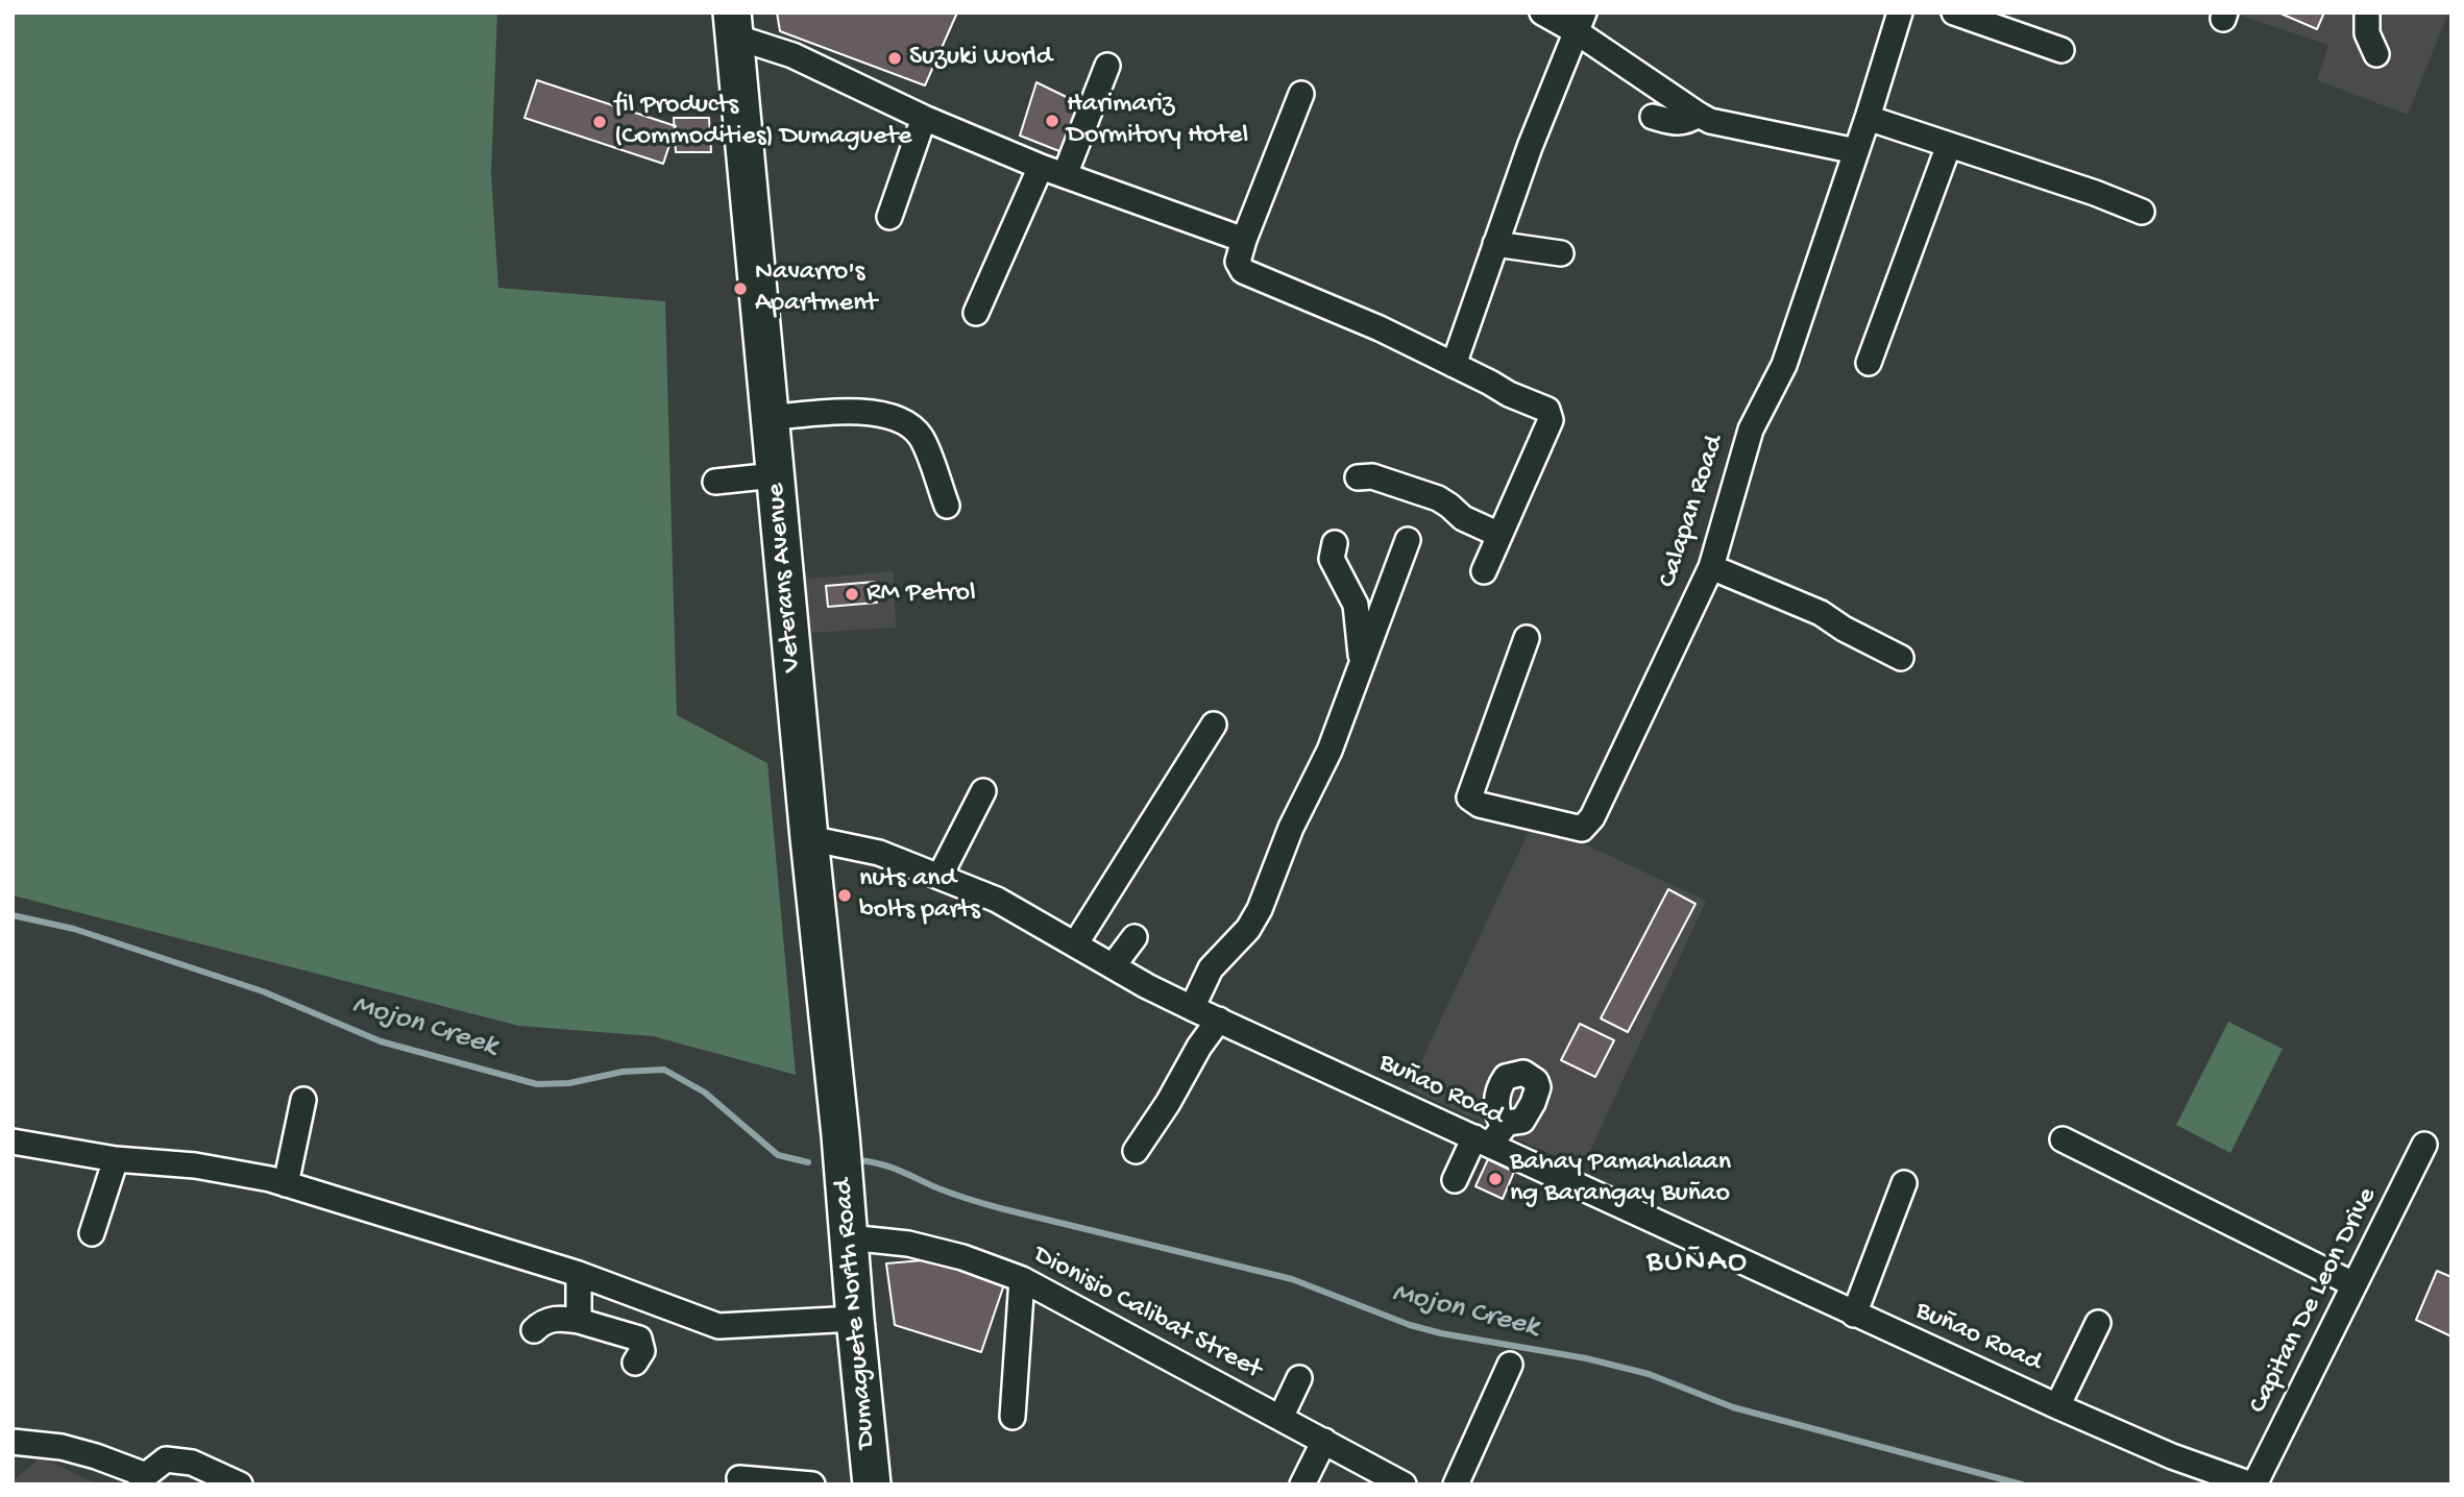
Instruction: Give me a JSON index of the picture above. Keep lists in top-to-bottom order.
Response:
{
  "streets": {
    "highway": ["Veterans Avenue", "Dumaguete North Road"],
    "street": [
      "Calapan Road",
      "Buñao Road",
      "Capitan De Leon Drive",
      "Dionisio Calibat Street"
    ]
  },
  "crossings": [
    ["Veterans Avenue", "Buñao Road"],
    ["Veterans Avenue", "Dumaguete North Road"],
    ["Buñao Road", "Capitan De Leon Drive"],
    ["Dumaguete North Road", "Dionisio Calibat Street"]
  ],
  "districts": ["BUÑAO"],
  "water": ["Mojon Creek"],
  "places": [
    "Suzuki World",
    "Harimariz Dormitory Hotel",
    "fil Products (Commodities) Dumaguete",
    "Navarro's Apartment",
    "RM Petrol",
    "nuts and bolts parts",
    "Bahay Pamahalaan ng Barangay Buñao"
  ]
}
